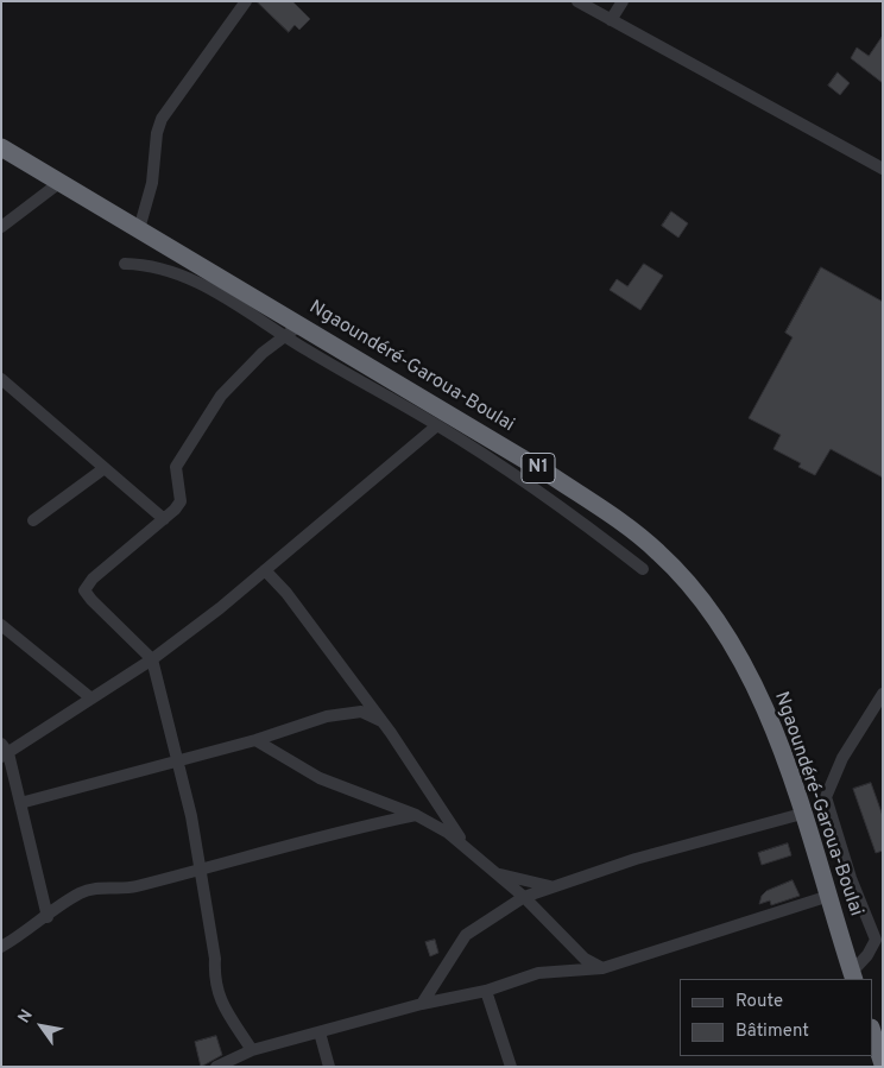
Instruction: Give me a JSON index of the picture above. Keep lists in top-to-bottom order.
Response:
{
  "streets": {
    "highway": ["Ngaoundéré-Garoua-Boulai", "N1"]
  },
  "legend": ["Route", "Bâtiment"],
  "north": "top left"
}
